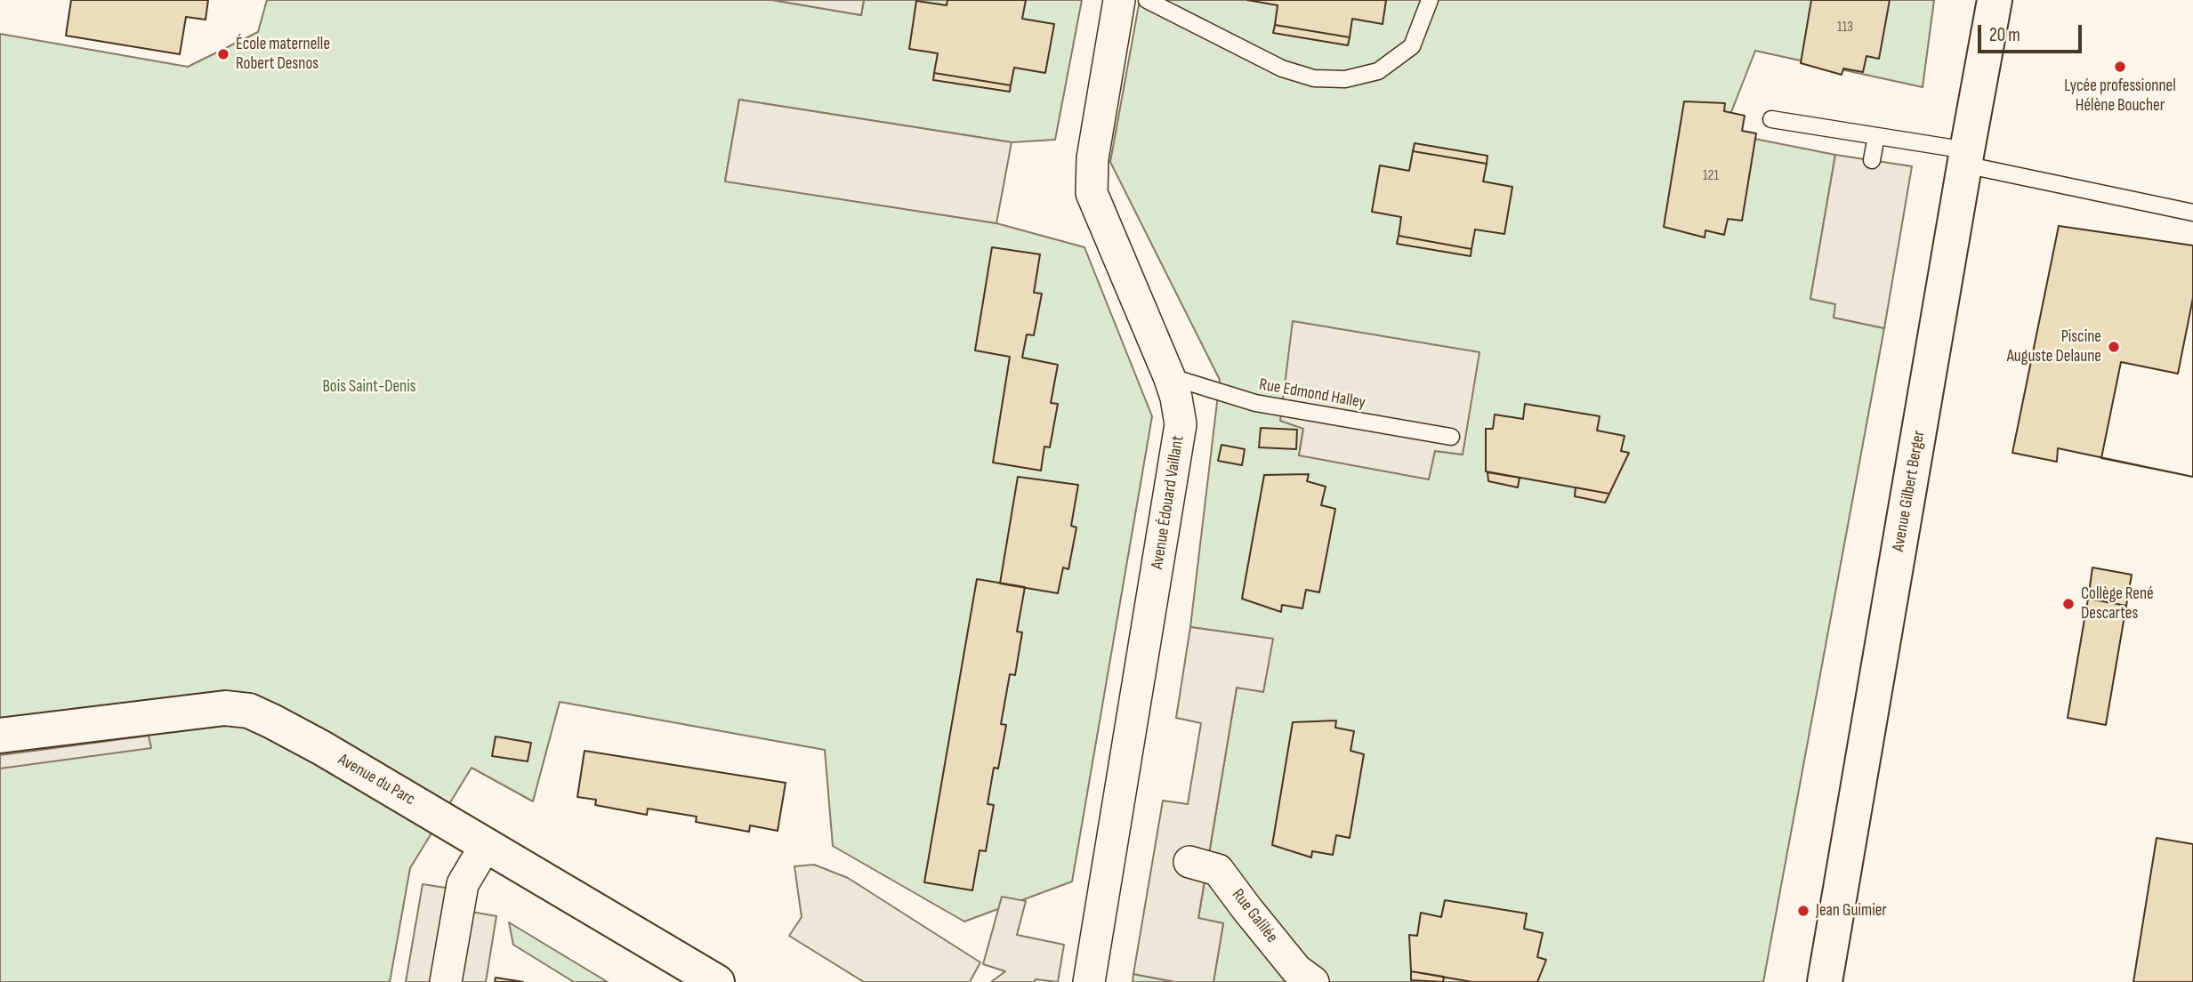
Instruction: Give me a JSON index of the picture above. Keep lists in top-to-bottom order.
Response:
{
  "streets": {
    "street": [
      "Avenue Gilbert Berger",
      "Avenue Édouard Vaillant",
      "Avenue du Parc",
      "Rue Galilée"
    ],
    "lane": ["Rue Edmond Halley"]
  },
  "crossings": [
    ["Rue Edmond Halley", "Avenue Édouard Vaillant"]
  ],
  "parks": ["Bois Saint-Denis"],
  "places": [
    "École maternelle Robert Desnos",
    "Lycée professionnel Hélène Boucher",
    "Piscine Auguste Delaune",
    "Collège René Descartes",
    "Jean Guimier"
  ],
  "house_numbers": ["113", "121"],
  "scale_bar": "20 m"
}
